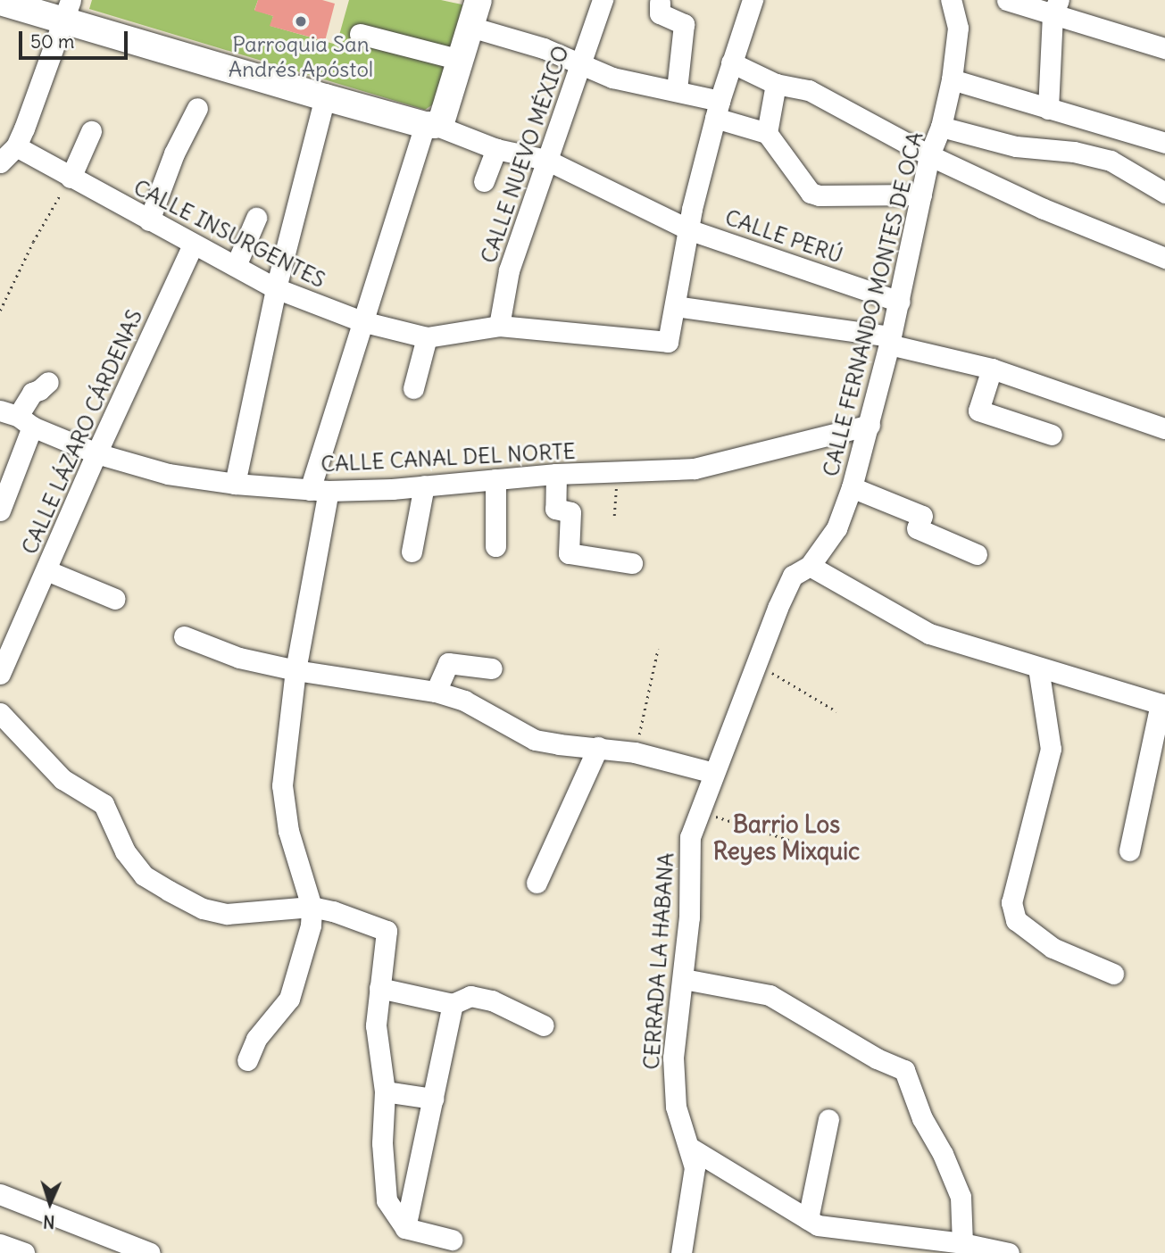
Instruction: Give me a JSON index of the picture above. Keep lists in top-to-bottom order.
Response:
{
  "streets": {
    "street": [
      "CALLE NUEVO MÉXICO",
      "CALLE INSURGENTES",
      "CALLE PERÚ",
      "CALLE FERNANDO MONTES DE OCA",
      "CALLE LÁZARO CÁRDENAS",
      "CALLE CANAL DEL NORTE",
      "CERRADA LA HABANA"
    ]
  },
  "crossings": [
    ["CALLE NUEVO MÉXICO", "CALLE INSURGENTES"],
    ["CALLE NUEVO MÉXICO", "CALLE PERÚ"],
    ["CALLE INSURGENTES", "CALLE LÁZARO CÁRDENAS"],
    ["CALLE PERÚ", "CALLE FERNANDO MONTES DE OCA"],
    ["CALLE FERNANDO MONTES DE OCA", "CALLE CANAL DEL NORTE"],
    ["CALLE FERNANDO MONTES DE OCA", "CERRADA LA HABANA"],
    ["CALLE LÁZARO CÁRDENAS", "CALLE CANAL DEL NORTE"]
  ],
  "districts": ["Barrio Los Reyes Mixquic"],
  "places": ["Parroquia San Andrés Apóstol"],
  "scale_bar": "50 m",
  "north": "bottom"
}
